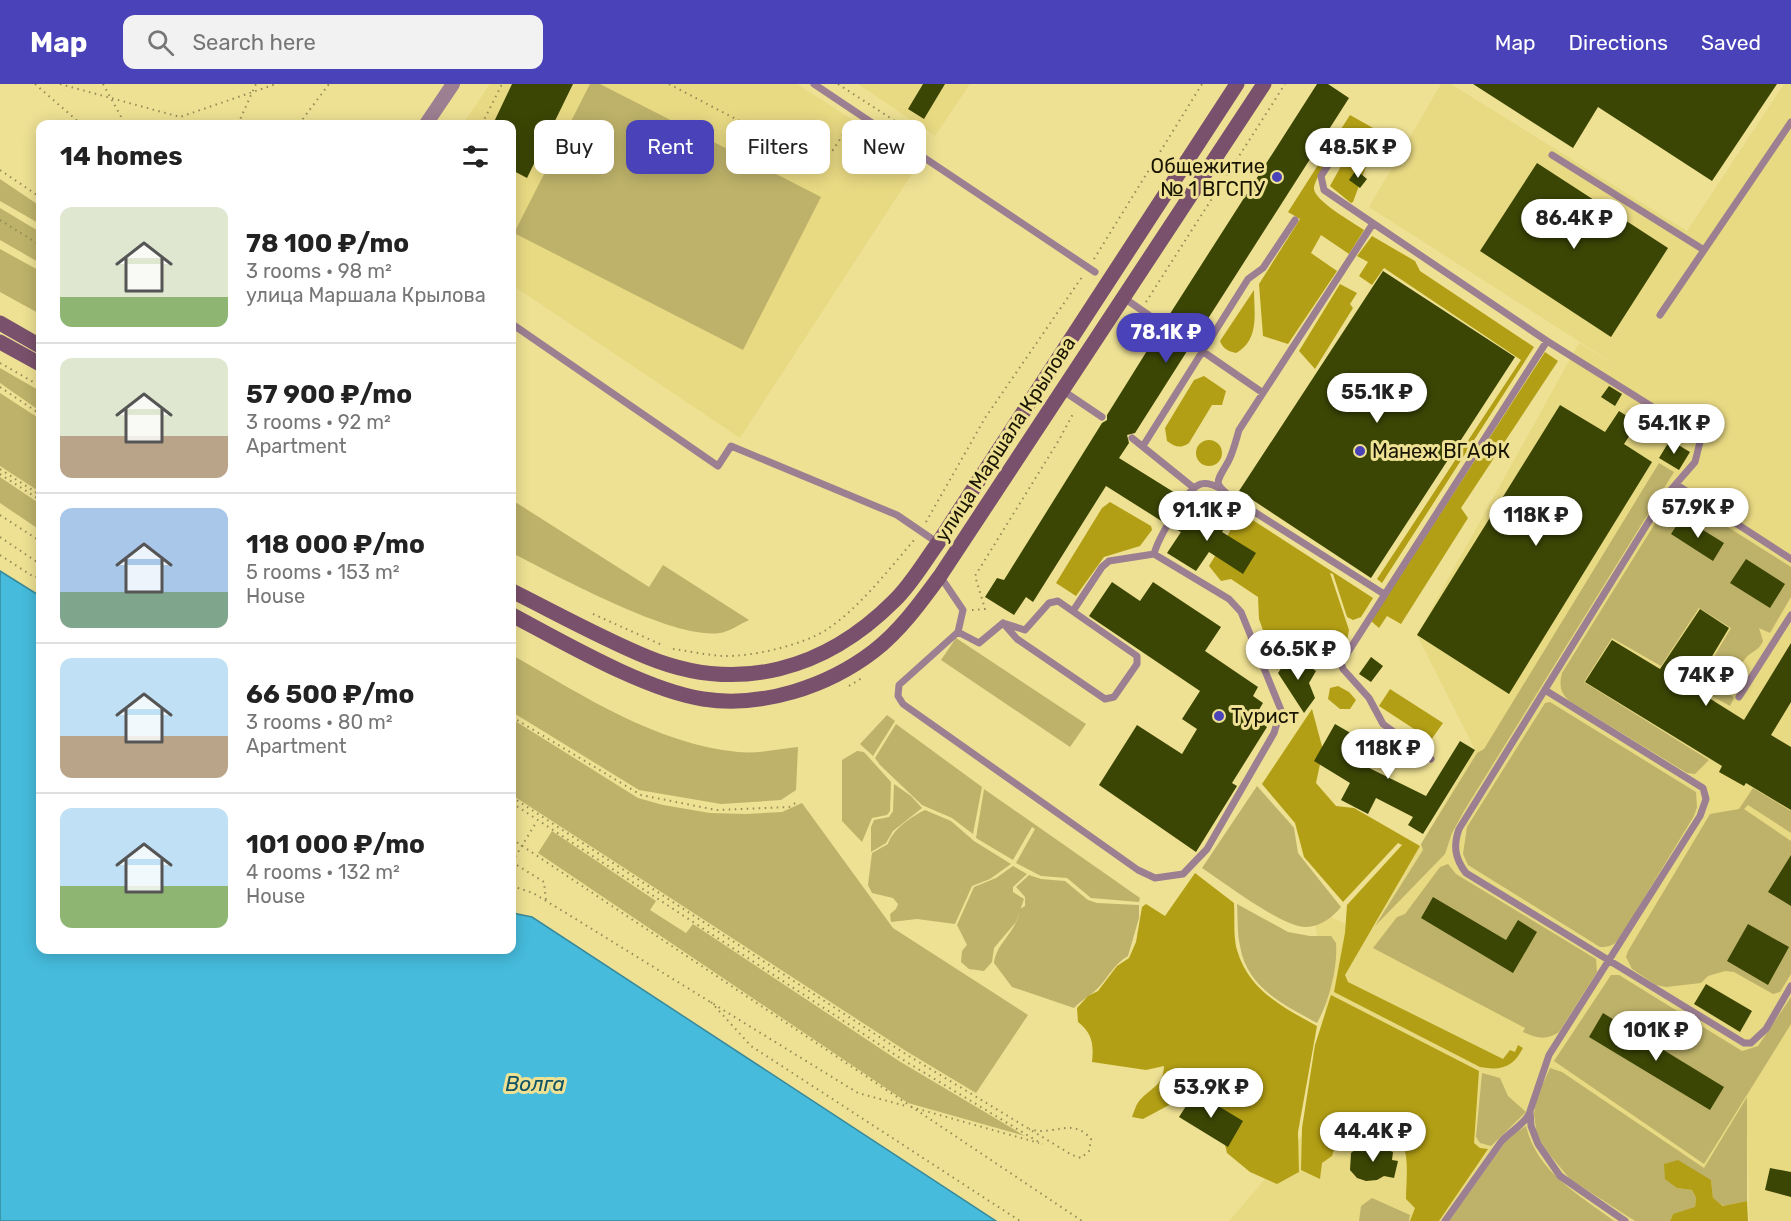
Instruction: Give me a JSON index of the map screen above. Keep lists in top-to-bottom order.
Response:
{
  "streets": {
    "main road": ["улица Маршала Крылова"]
  },
  "water": ["Волга"],
  "places": ["Общежитие № 1 ВГСПУ", "Манеж ВГАФК", "Турист"],
  "page": {
    "header": "Map",
    "search": "Search here",
    "nav": ["Map", "Directions", "Saved"],
    "chip": [
      "Buy",
      "Rent",
      "Filters",
      "New"
    ],
    "heading": "14 homes",
    "price": [
      "48.5K ₽",
      "86.4K ₽",
      "78.1K ₽",
      "55.1K ₽",
      "54.1K ₽",
      "57.9K ₽",
      "91.1K ₽",
      "118K ₽",
      "66.5K ₽",
      "74K ₽",
      "118K ₽",
      "101K ₽",
      "53.9K ₽",
      "44.4K ₽"
    ],
    "list": [
      {
        "name": "78 100 ₽/mo",
        "note": "3 rooms · 98 m² · улица Маршала Крылова"
      },
      {
        "name": "57 900 ₽/mo",
        "note": "3 rooms · 92 m² · Apartment"
      },
      {
        "name": "118 000 ₽/mo",
        "note": "5 rooms · 153 m² · House"
      },
      {
        "name": "66 500 ₽/mo",
        "note": "3 rooms · 80 m² · Apartment"
      },
      {
        "name": "101 000 ₽/mo",
        "note": "4 rooms · 132 m² · House"
      }
    ]
  }
}
